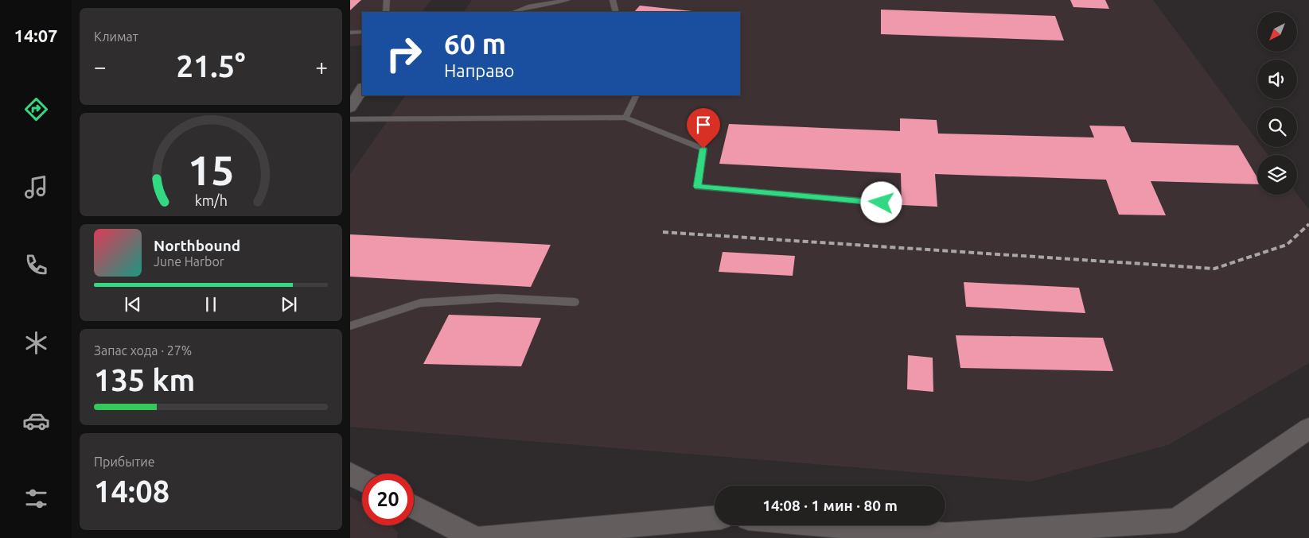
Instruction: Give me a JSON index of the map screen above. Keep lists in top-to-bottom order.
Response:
{
  "north": "bottom left",
  "page": {
    "tabs": "14:07",
    "tile": [
      "Климат",
      ["Запас хода · 27%", "135 km"],
      ["Прибытие", "14:08"]
    ],
    "turn": ["60 m", "Направо"],
    "heat": ["−", "21.5°", "+"],
    "song": ["Northbound", "June Harbor"],
    "limit": "20",
    "trip": "14:08 · 1 мин · 80 m",
    "gauge": ["15", "km/h"]
  }
}
